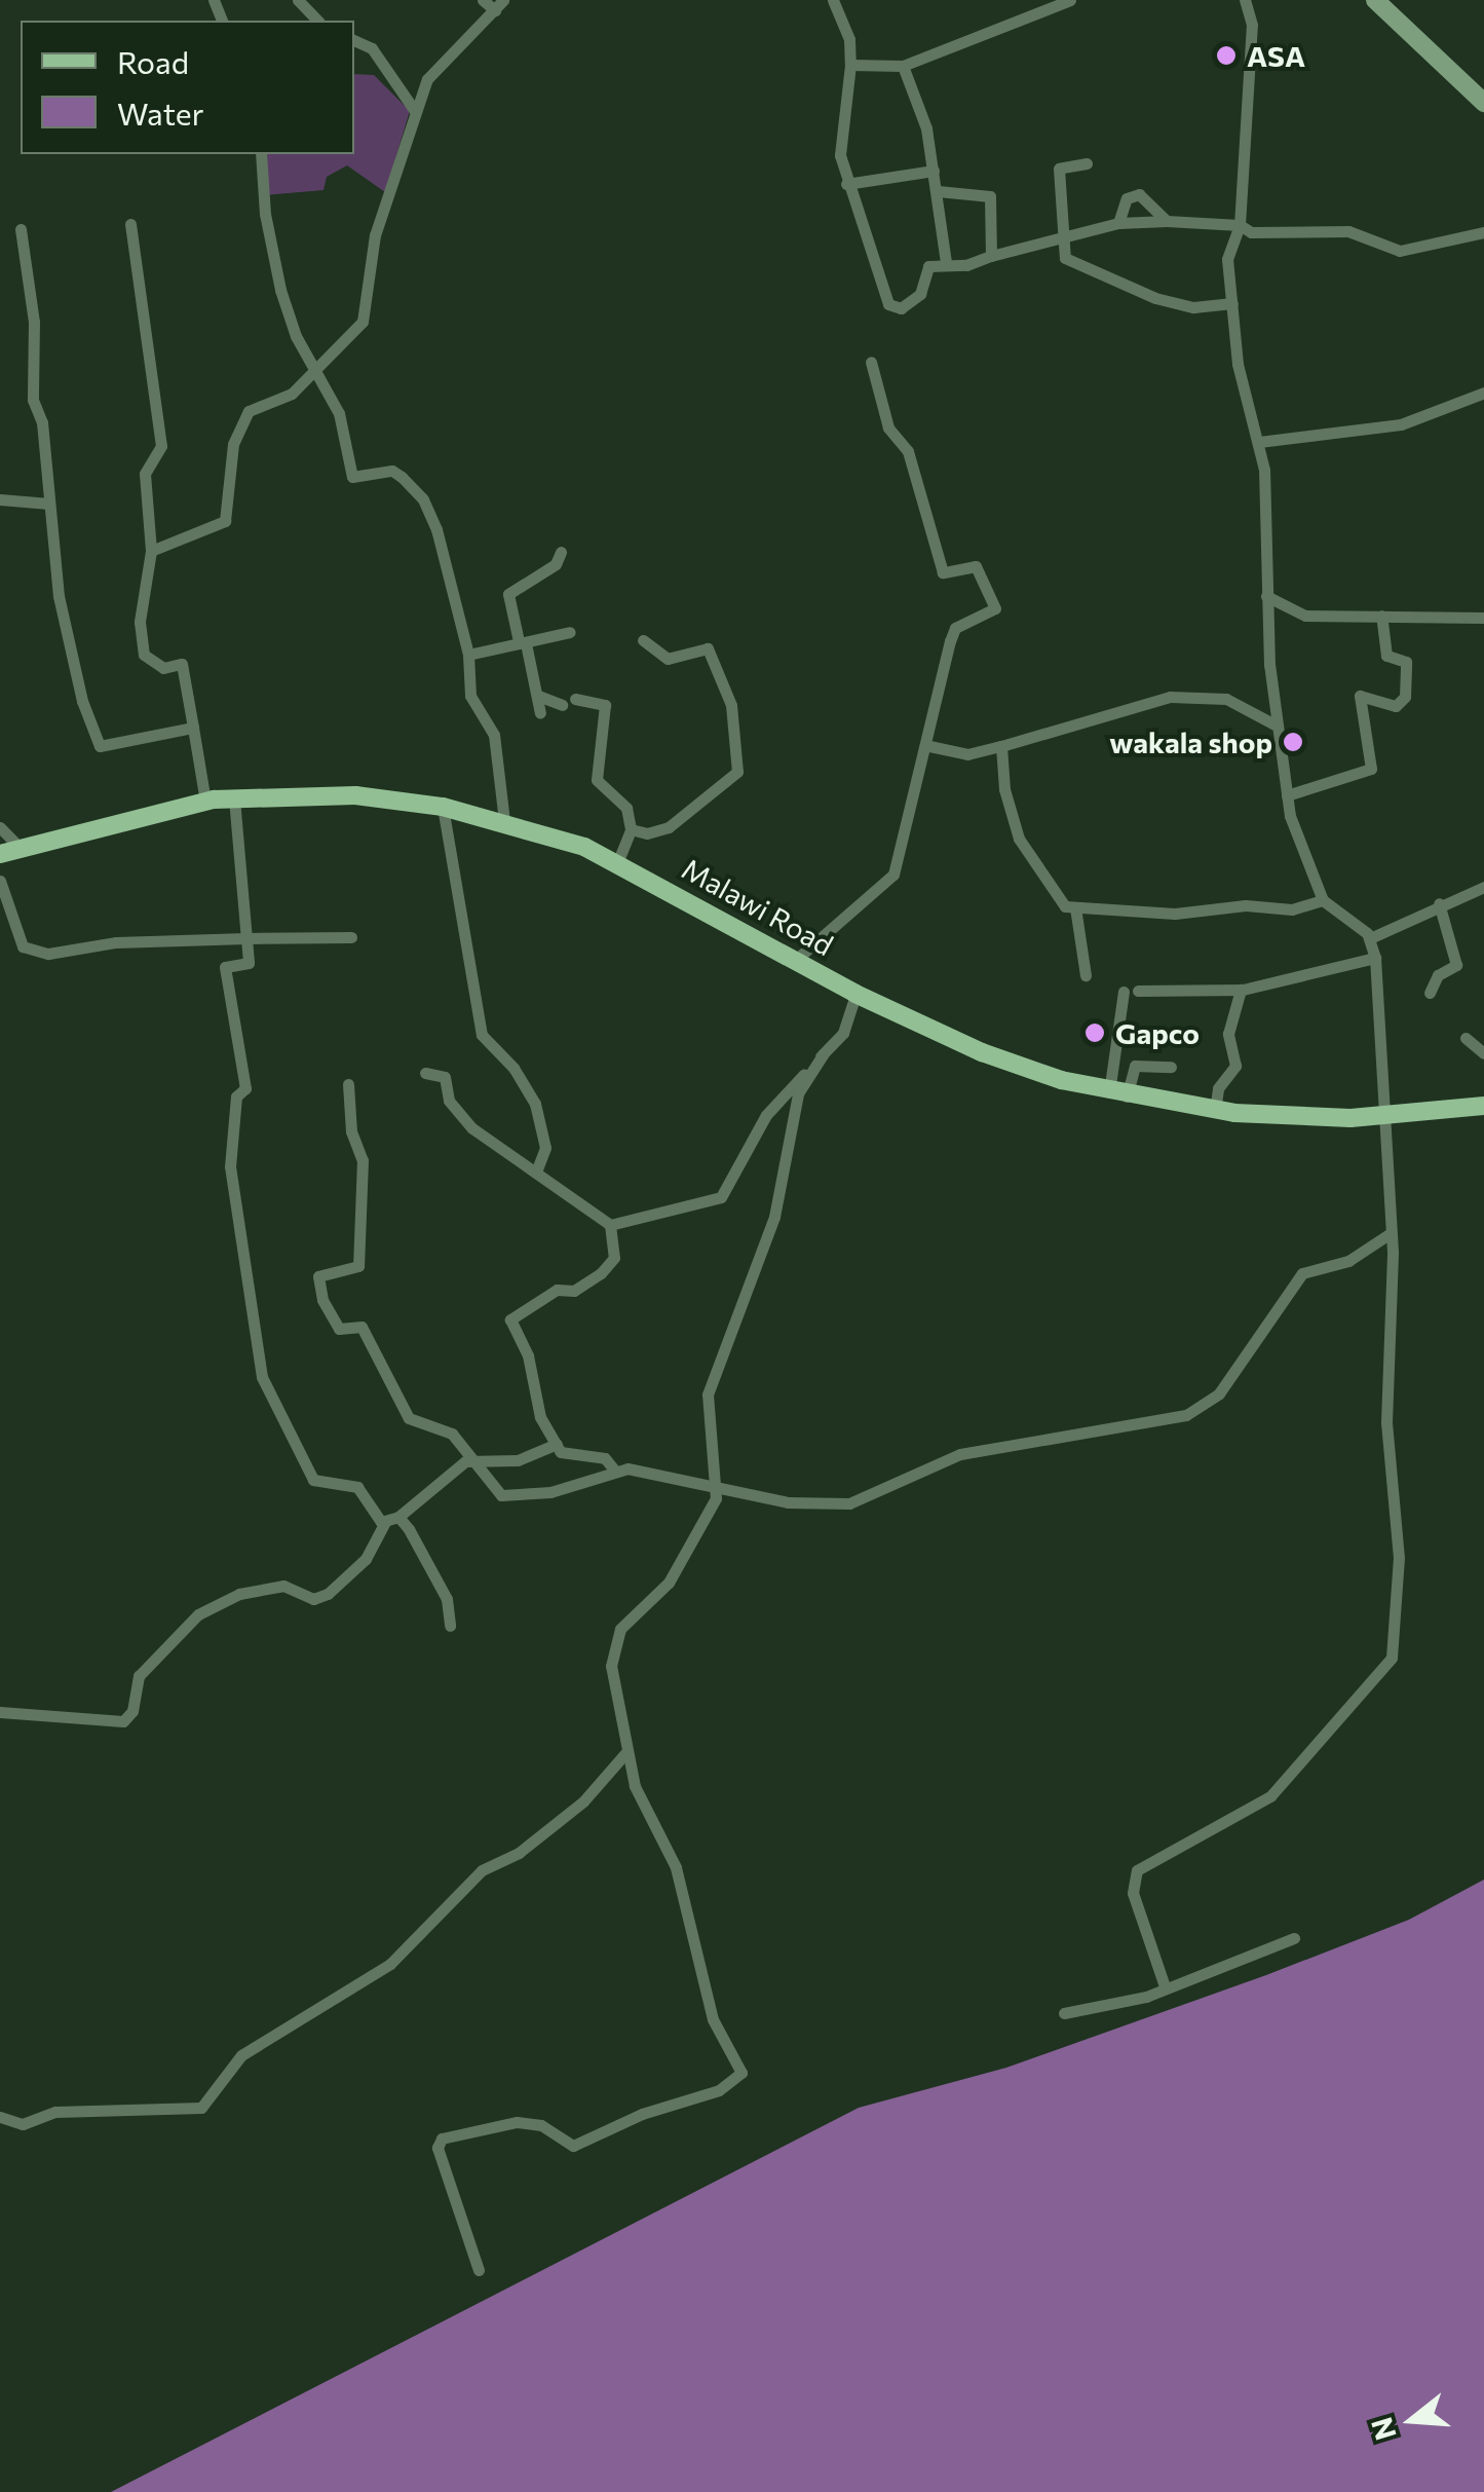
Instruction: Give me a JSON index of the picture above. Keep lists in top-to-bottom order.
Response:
{
  "streets": {
    "main road": ["Malawi Road"]
  },
  "places": ["ASA", "wakala shop", "Gapco"],
  "legend": ["Road", "Water"],
  "north": "left"
}
